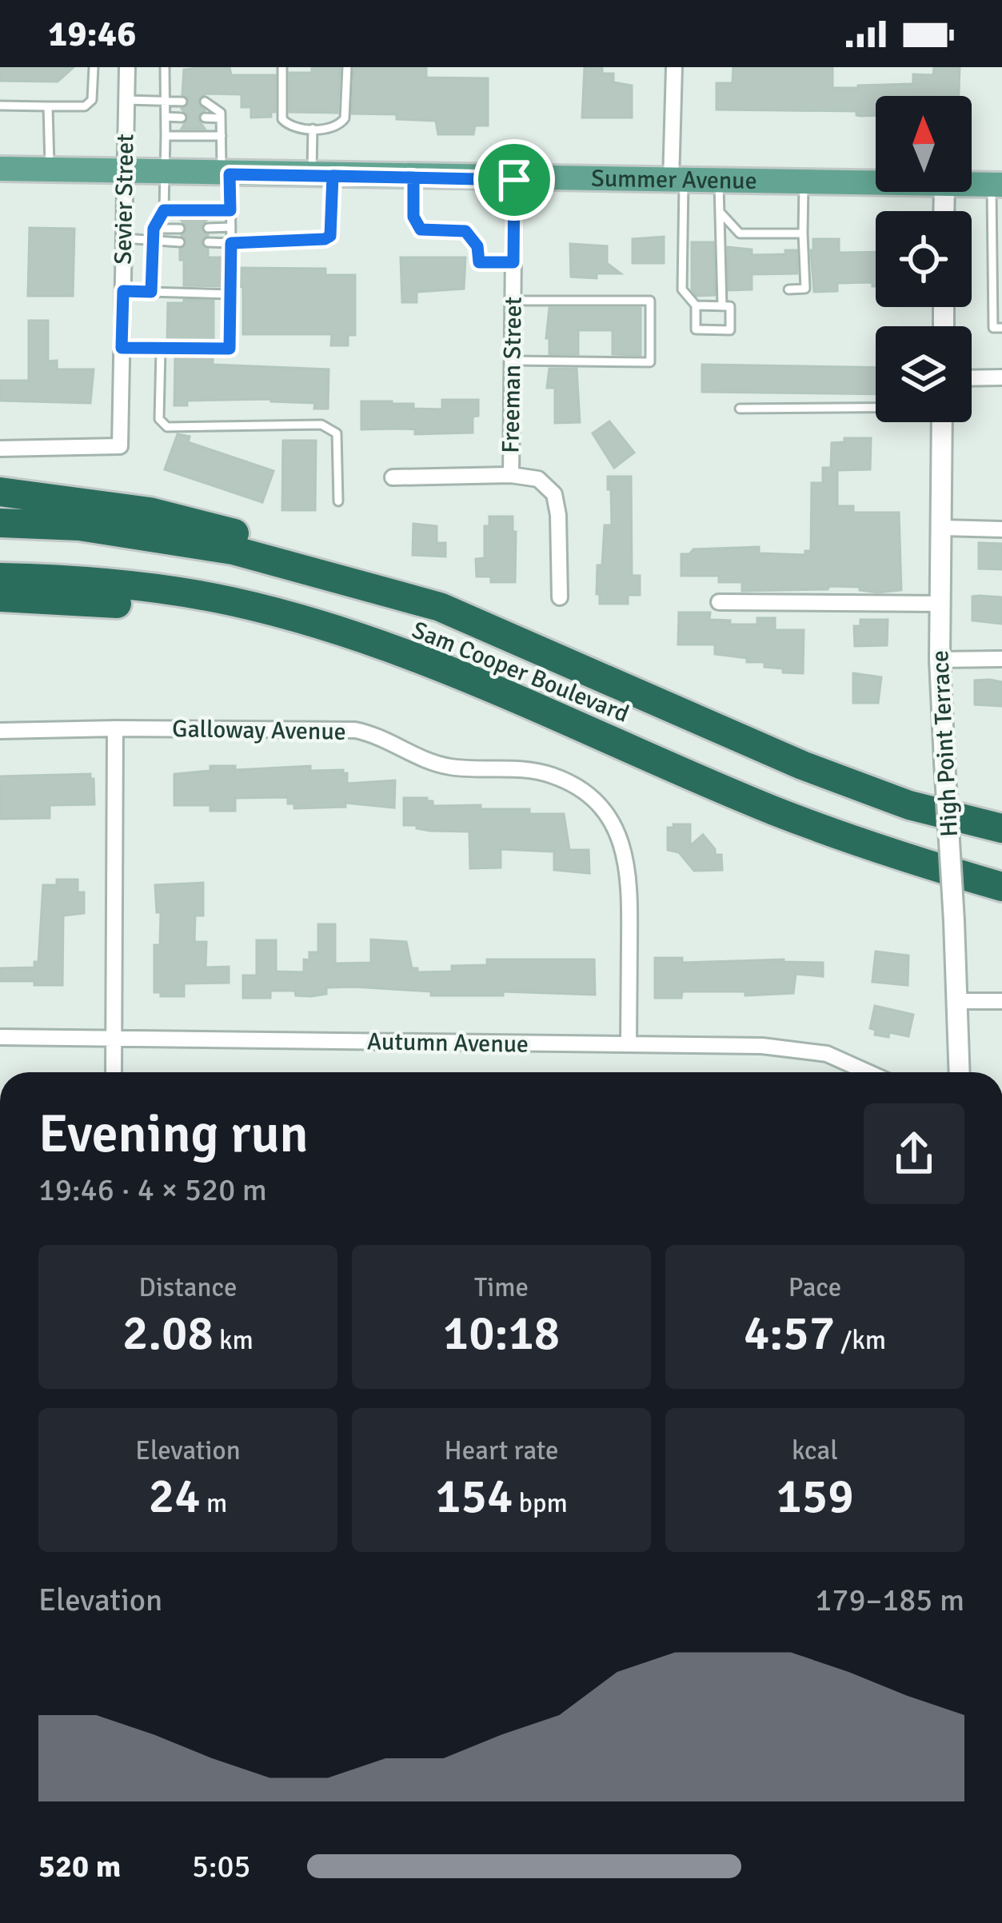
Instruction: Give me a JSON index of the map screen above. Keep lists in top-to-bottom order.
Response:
{
  "streets": {
    "highway": ["Sam Cooper Boulevard"],
    "main road": ["Summer Avenue"],
    "street": [
      "Sevier Street",
      "Freeman Street",
      "Galloway Avenue",
      "High Point Terrace",
      "Autumn Avenue"
    ]
  },
  "crossings": [
    ["Summer Avenue", "Sevier Street"],
    ["Summer Avenue", "Freeman Street"],
    ["Galloway Avenue", "Autumn Avenue"]
  ],
  "north": "top",
  "page": {
    "status": "19:46",
    "heading": ["Evening run", "19:46 · 4 × 520 m"],
    "stats": [
      ["Distance", "2.08 km"],
      ["Time", "10:18"],
      ["Pace", "4:57 /km"],
      ["Elevation", "24 m"],
      ["Heart rate", "154 bpm"],
      ["kcal", "159"]
    ],
    "chart": ["Elevation", "179–185 m"],
    "list": [
      {
        "name": "520 m",
        "note": "5:05"
      }
    ]
  }
}
